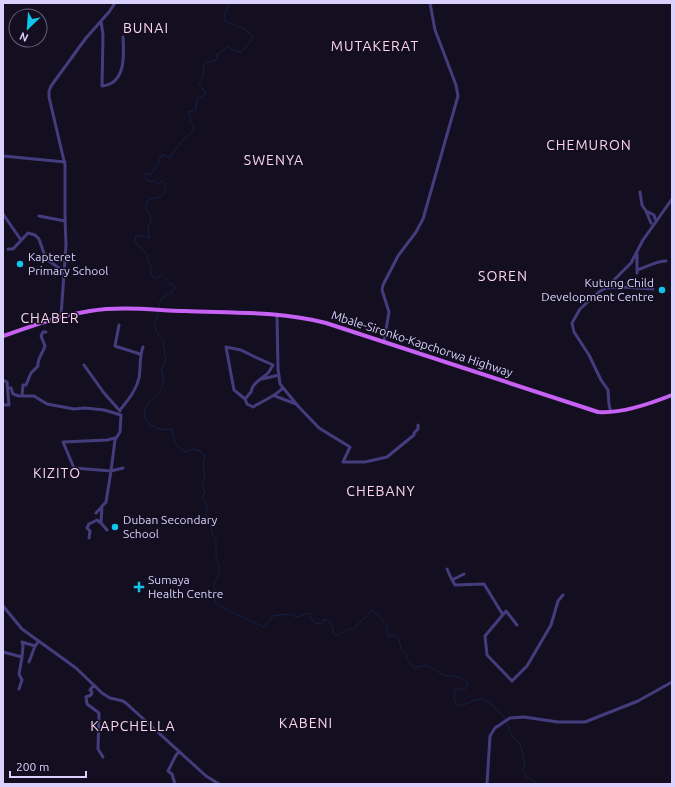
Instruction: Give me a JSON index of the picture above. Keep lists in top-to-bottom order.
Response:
{
  "streets": {
    "main road": ["Mbale-Sironko-Kapchorwa Highway"]
  },
  "districts": [
    "BUNAI",
    "MUTAKERAT",
    "CHEMURON",
    "SWENYA",
    "SOREN",
    "CHABER",
    "KIZITO",
    "CHEBANY",
    "KABENI",
    "KAPCHELLA"
  ],
  "places": {
    "other": ["Kapteret Primary School", "Kutung Child Development Centre", "Duban Secondary School"],
    "health": ["Sumaya Health Centre"]
  },
  "scale_bar": "200 m",
  "north": "bottom left"
}
